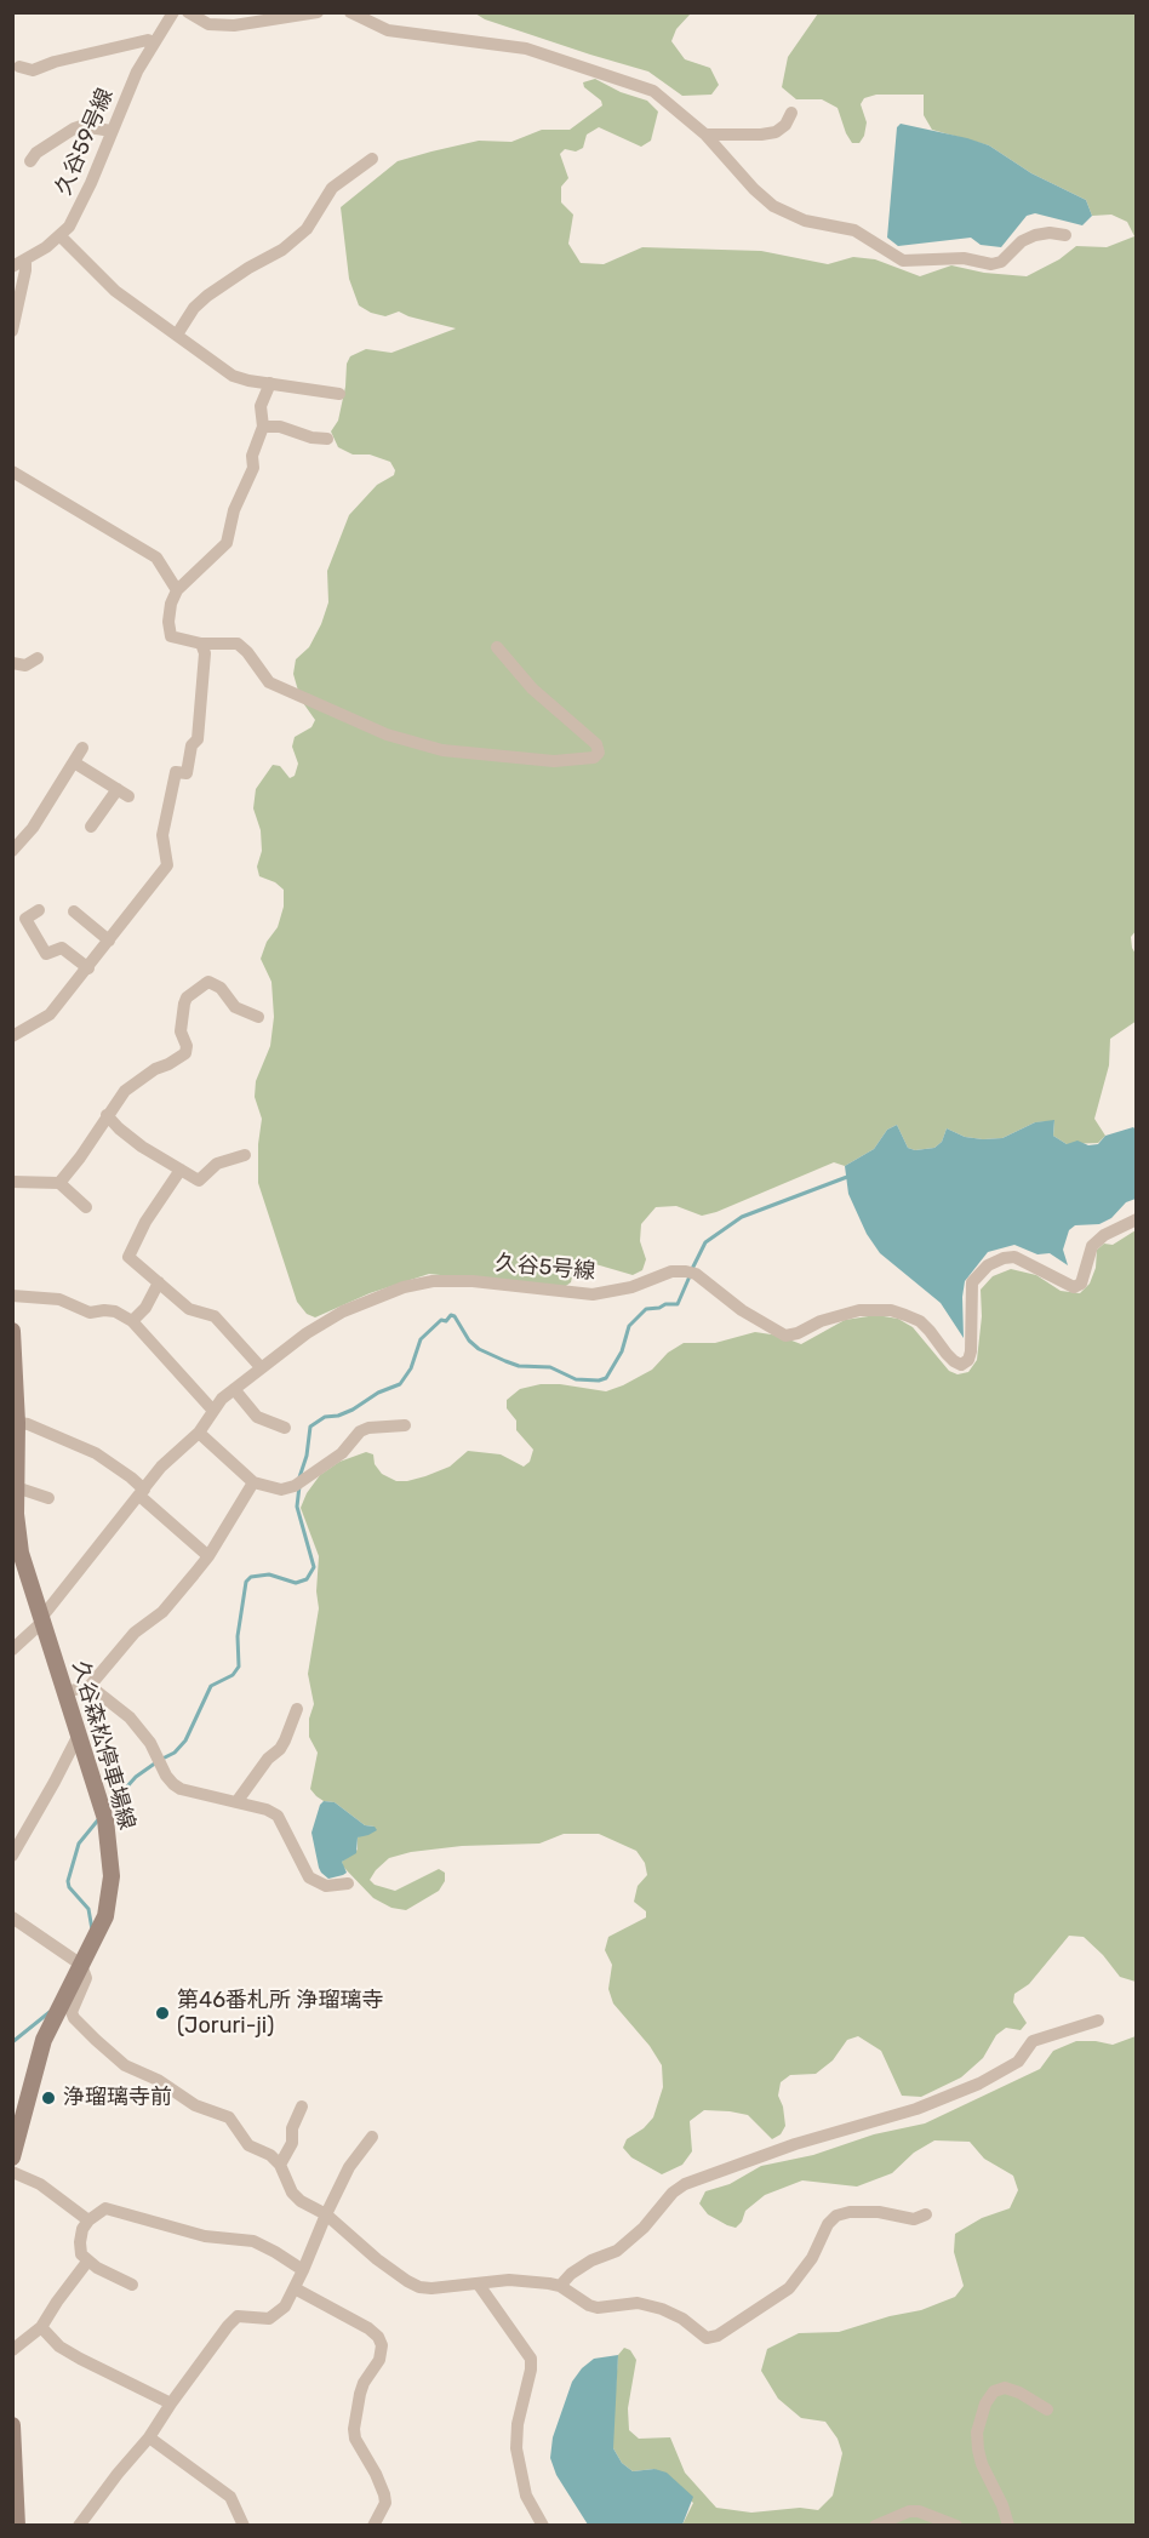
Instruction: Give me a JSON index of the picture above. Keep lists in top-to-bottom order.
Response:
{
  "streets": {
    "main road": ["久谷森松停車場線"],
    "street": ["久谷59号線", "久谷5号線"]
  },
  "crossings": [
    ["久谷5号線", "久谷森松停車場線"]
  ],
  "places": ["第46番札所 浄瑠璃寺 (Joruri-ji)", "浄瑠璃寺前"]
}
